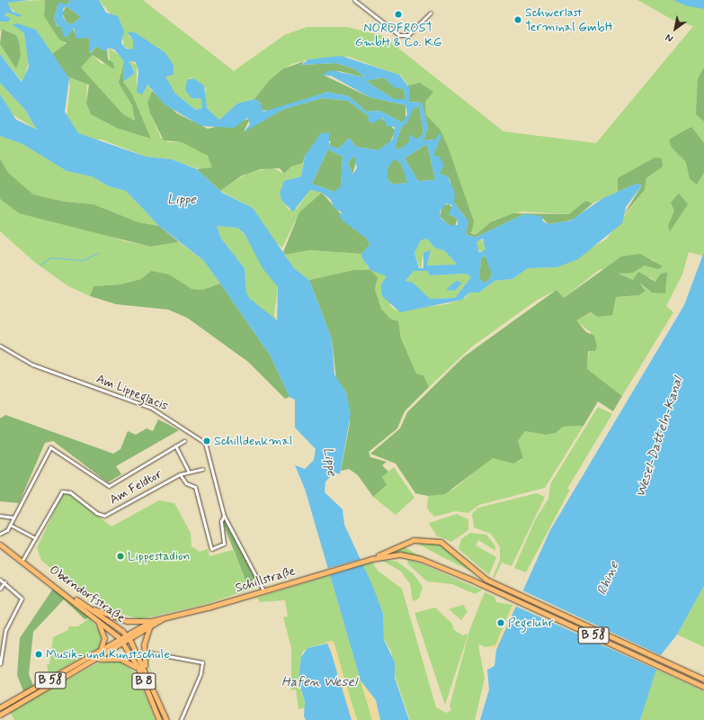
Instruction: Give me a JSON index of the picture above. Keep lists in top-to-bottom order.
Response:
{
  "streets": {
    "main road": [
      "Schillstraße",
      "Oberndorfstraße",
      "B 58",
      "B 8"
    ],
    "street": ["Am Lippeglacis", "Am Feldtor"]
  },
  "crossings": [
    ["Am Lippeglacis", "Am Feldtor"],
    ["Am Lippeglacis", "Schillstraße"],
    ["Am Feldtor", "Oberndorfstraße"],
    ["Schillstraße", "Oberndorfstraße"],
    ["Schillstraße", "B 58"],
    ["Schillstraße", "B 8"],
    ["Oberndorfstraße", "B 8"]
  ],
  "water": [
    "Lippe",
    "Wesel-Datteln-Kanal",
    "Rhine",
    "Hafen Wesel"
  ],
  "places": [
    "NORDFROST GmbH & Co. KG",
    "Schwerlast Terminal GmbH",
    "Schilldenkmal",
    "Lippestadion",
    "Pegeluhr",
    "Musik- und Kunstschule"
  ],
  "north": "bottom left"
}
